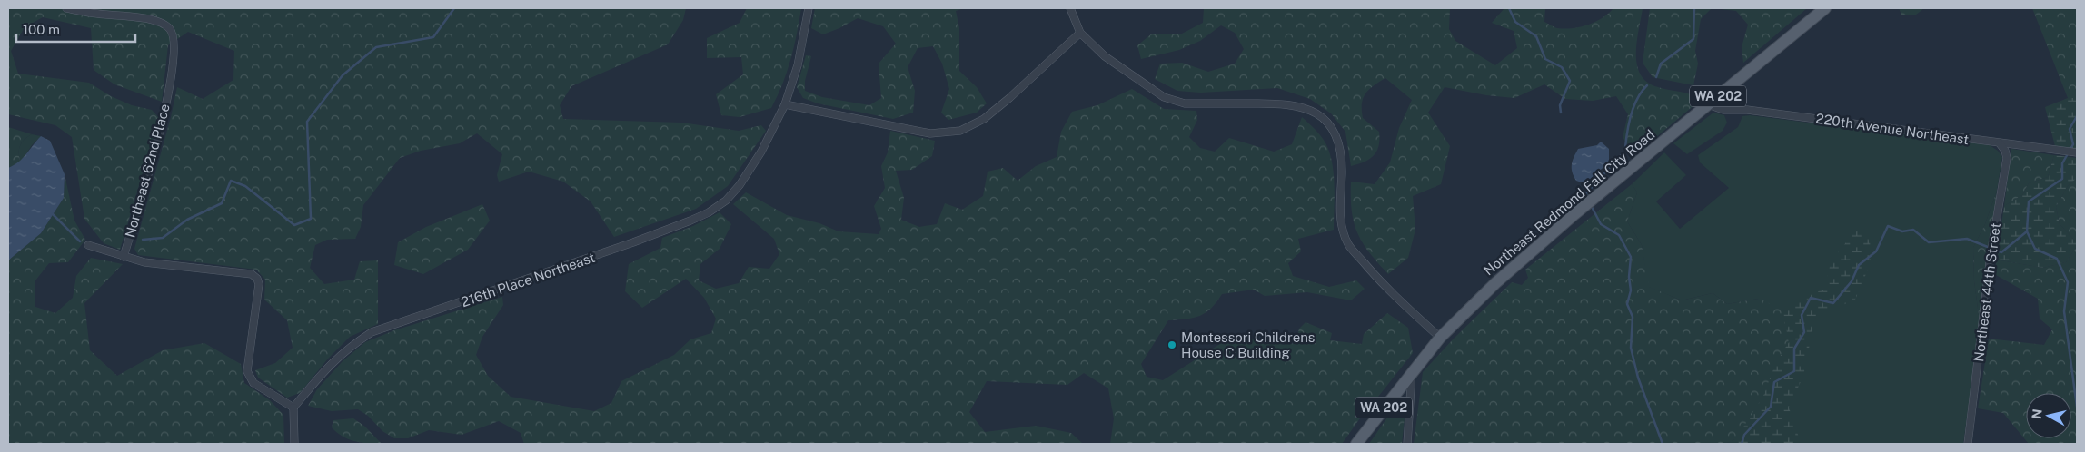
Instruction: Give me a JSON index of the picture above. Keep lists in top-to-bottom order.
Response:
{
  "streets": {
    "main road": ["WA 202", "Northeast Redmond Fall City Road"],
    "street": [
      "220th Avenue Northeast",
      "Northeast 62nd Place",
      "216th Place Northeast",
      "Northeast 44th Street"
    ]
  },
  "crossings": [
    ["220th Avenue Northeast", "Northeast Redmond Fall City Road"],
    ["220th Avenue Northeast", "Northeast 44th Street"]
  ],
  "places": ["Montessori Childrens House C Building"],
  "scale_bar": "100 m",
  "north": "left"
}
